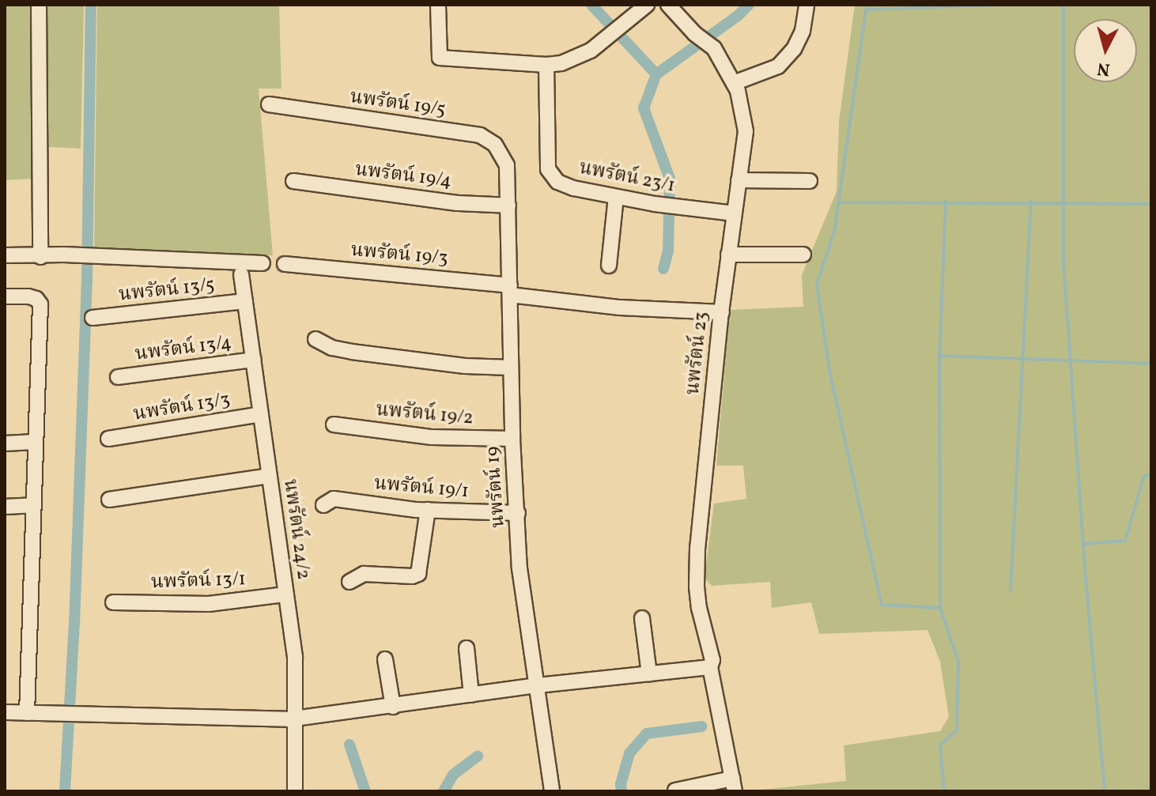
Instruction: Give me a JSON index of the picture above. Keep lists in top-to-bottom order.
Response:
{
  "streets": {
    "street": [
      "นพรัตน์ 19/5",
      "นพรัตน์ 19/4",
      "นพรัตน์ 23/1",
      "นพรัตน์ 19/3",
      "นพรัตน์ 13/5",
      "นพรัตน์ 13/4",
      "นพรัตน์ 23",
      "นพรัตน์ 13/3",
      "นพรัตน์ 19/2",
      "นพรัตน์ 19",
      "นพรัตน์ 19/1",
      "นพรัตน์ 24/2",
      "นพรัตน์ 13/1"
    ]
  },
  "crossings": [
    ["นพรัตน์ 19/5", "นพรัตน์ 19"],
    ["นพรัตน์ 19/4", "นพรัตน์ 19"],
    ["นพรัตน์ 23/1", "นพรัตน์ 23"],
    ["นพรัตน์ 19/3", "นพรัตน์ 23"],
    ["นพรัตน์ 19/3", "นพรัตน์ 19"],
    ["นพรัตน์ 13/5", "นพรัตน์ 24/2"],
    ["นพรัตน์ 13/4", "นพรัตน์ 24/2"],
    ["นพรัตน์ 13/3", "นพรัตน์ 24/2"],
    ["นพรัตน์ 19/2", "นพรัตน์ 19"],
    ["นพรัตน์ 19", "นพรัตน์ 19/1"],
    ["นพรัตน์ 24/2", "นพรัตน์ 13/1"]
  ],
  "north": "bottom"
}
